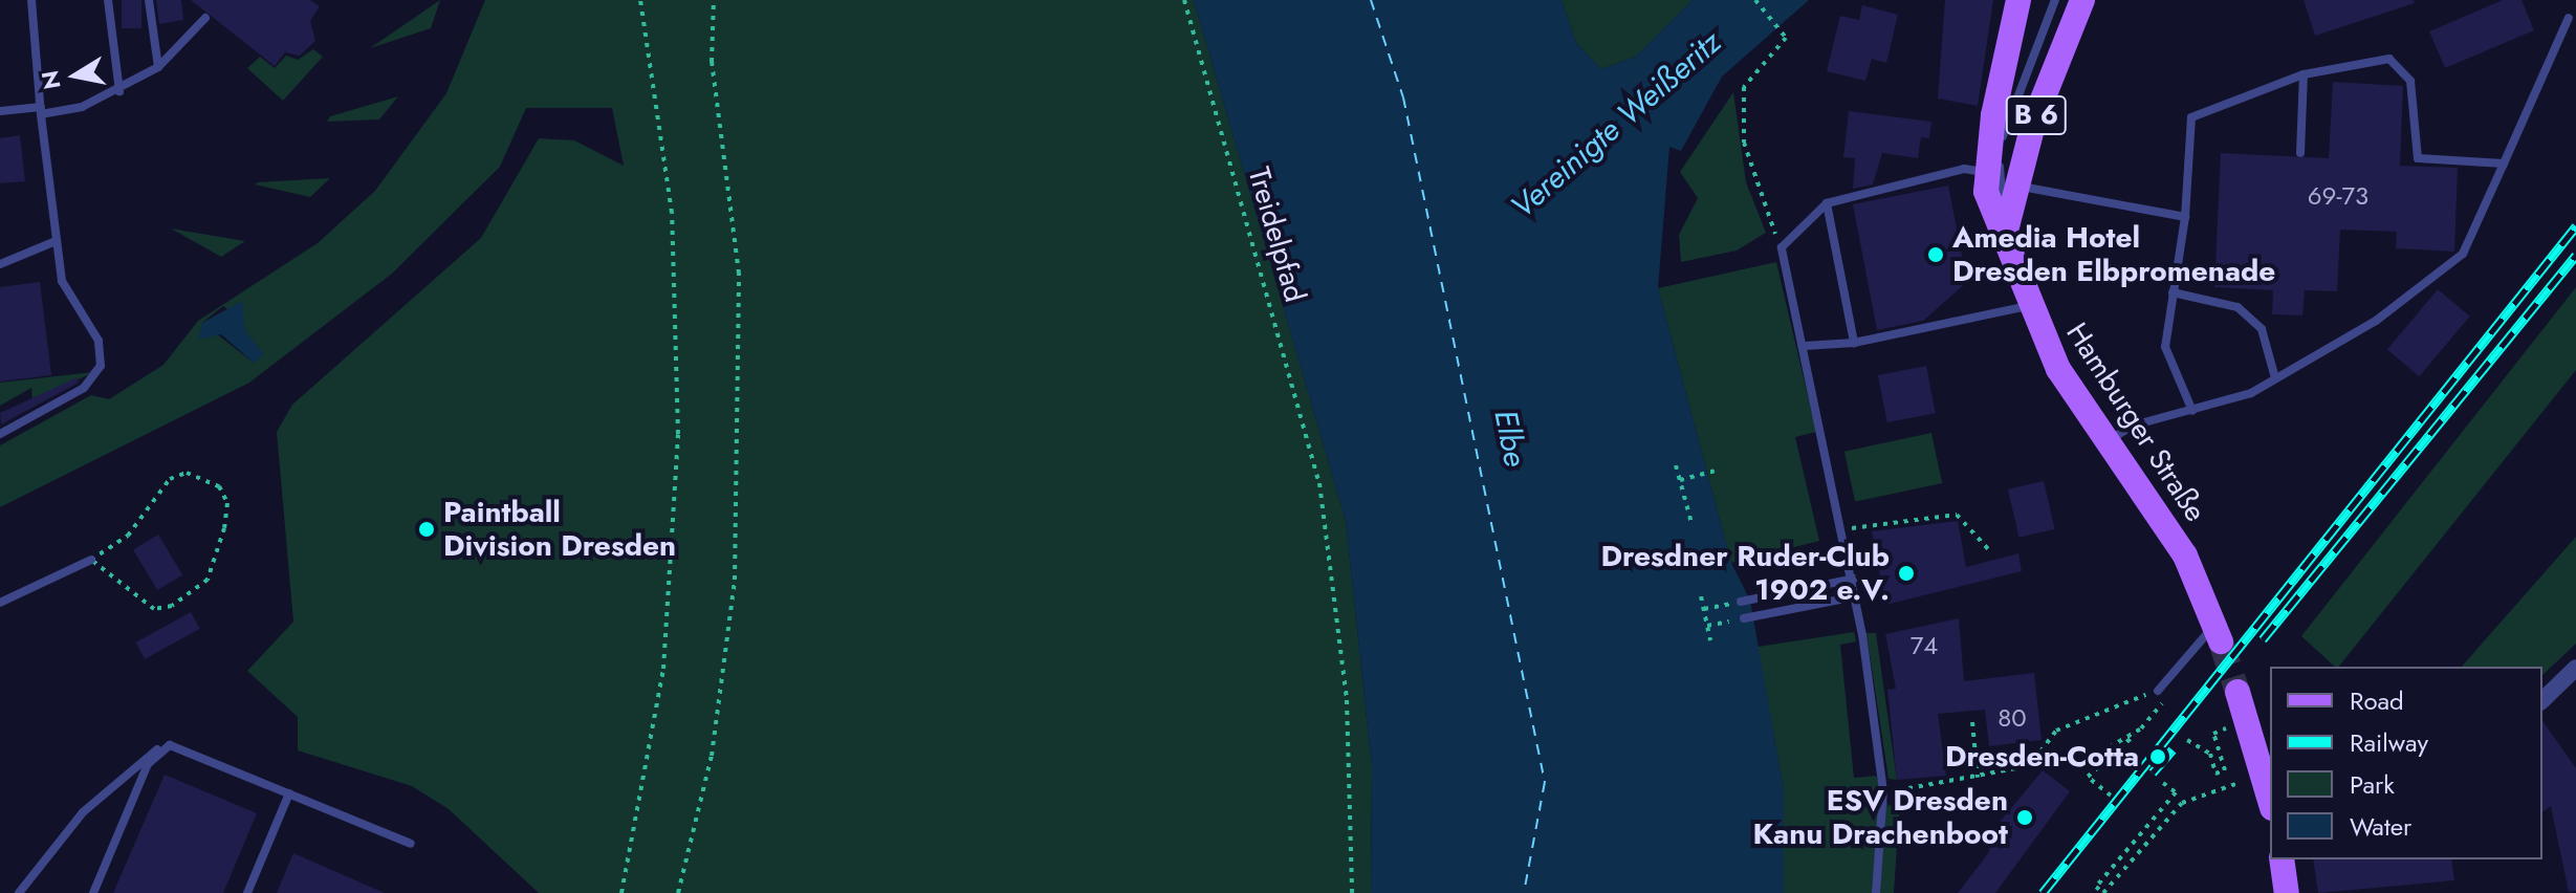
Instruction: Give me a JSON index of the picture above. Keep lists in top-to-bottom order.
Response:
{
  "streets": {
    "main road": ["B 6", "Hamburger Straße"],
    "path": ["Treidelpfad"]
  },
  "crossings": [
    ["B 6", "Hamburger Straße"]
  ],
  "water": ["Vereinigte Weißeritz", "Elbe"],
  "places": [
    "Amedia Hotel Dresden Elbpromenade",
    "Paintball Division Dresden",
    "Dresdner Ruder-Club 1902 e.V.",
    "Dresden-Cotta",
    "ESV Dresden Kanu Drachenboot"
  ],
  "house_numbers": ["69-73", "74", "80"],
  "legend": [
    "Road",
    "Railway",
    "Park",
    "Water"
  ],
  "north": "left"
}
